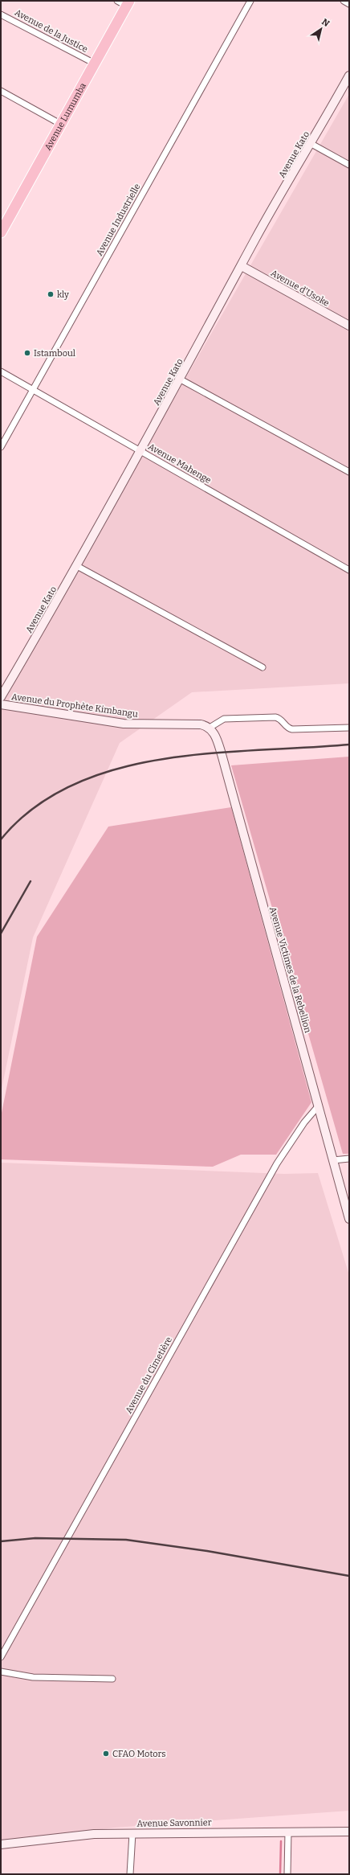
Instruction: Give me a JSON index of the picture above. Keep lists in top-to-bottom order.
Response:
{
  "streets": {
    "highway": ["Avenue Lumumba"],
    "street": [
      "Avenue de la Justice",
      "Avenue Kato",
      "Avenue Industrielle",
      "Avenue d'Usoke",
      "Avenue Mahenge",
      "Avenue du Prophète Kimbangu",
      "Avenue Victimes de la Rebellion",
      "Avenue du Cimetière",
      "Avenue Savonnier"
    ]
  },
  "crossings": [
    ["Avenue de la Justice", "Avenue Lumumba"],
    ["Avenue Kato", "Avenue d'Usoke"],
    ["Avenue Kato", "Avenue Mahenge"],
    ["Avenue Industrielle", "Avenue Mahenge"],
    ["Avenue du Prophète Kimbangu", "Avenue Victimes de la Rebellion"],
    ["Avenue Victimes de la Rebellion", "Avenue du Cimetière"]
  ],
  "places": ["kly", "Istamboul", "CFAO Motors"],
  "north": "top right"
}
